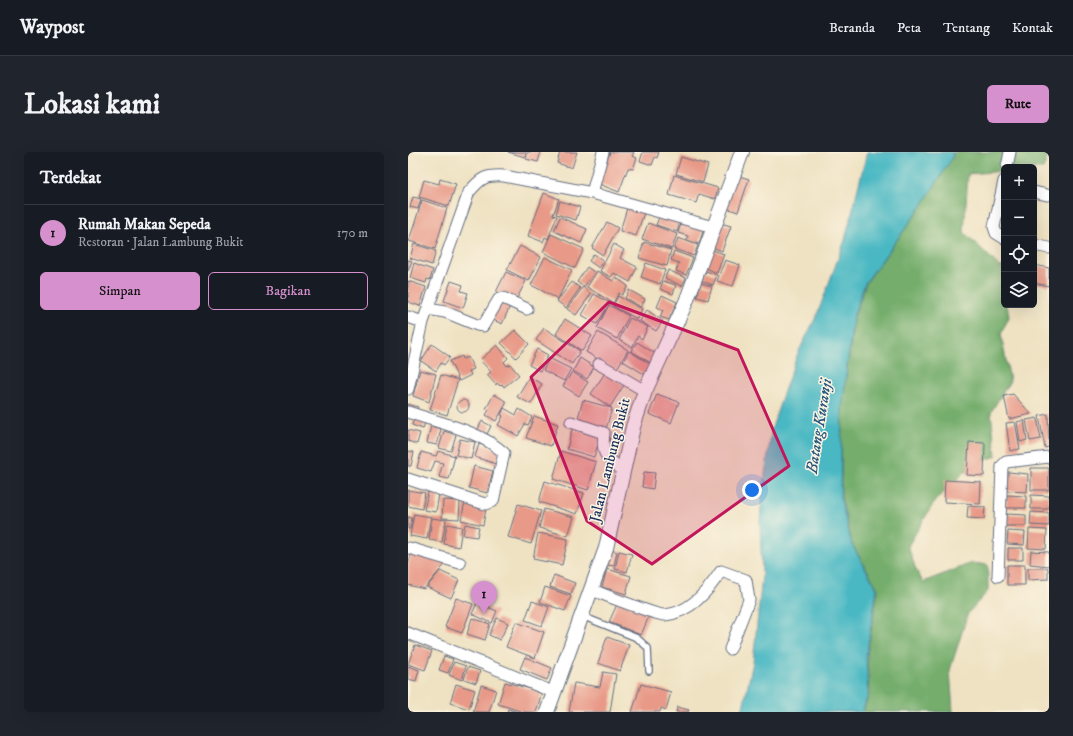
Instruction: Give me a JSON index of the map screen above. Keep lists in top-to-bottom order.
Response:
{
  "streets": {
    "street": ["Jalan Lambung Bukit"]
  },
  "water": ["Batang Kuranji"],
  "page": {
    "header": "Waypost",
    "nav": [
      "Beranda",
      "Peta",
      "Tentang",
      "Kontak"
    ],
    "buttons": [
      "Rute",
      ["Simpan", "Bagikan"]
    ],
    "title": "Lokasi kami",
    "heading": "Terdekat",
    "map_buttons": ["+", "−"],
    "list": [
      {
        "mark": "1",
        "name": "Rumah Makan Sepeda",
        "note": "Restoran · Jalan Lambung Bukit",
        "value": "170 m"
      }
    ],
    "pins": "1"
  }
}
